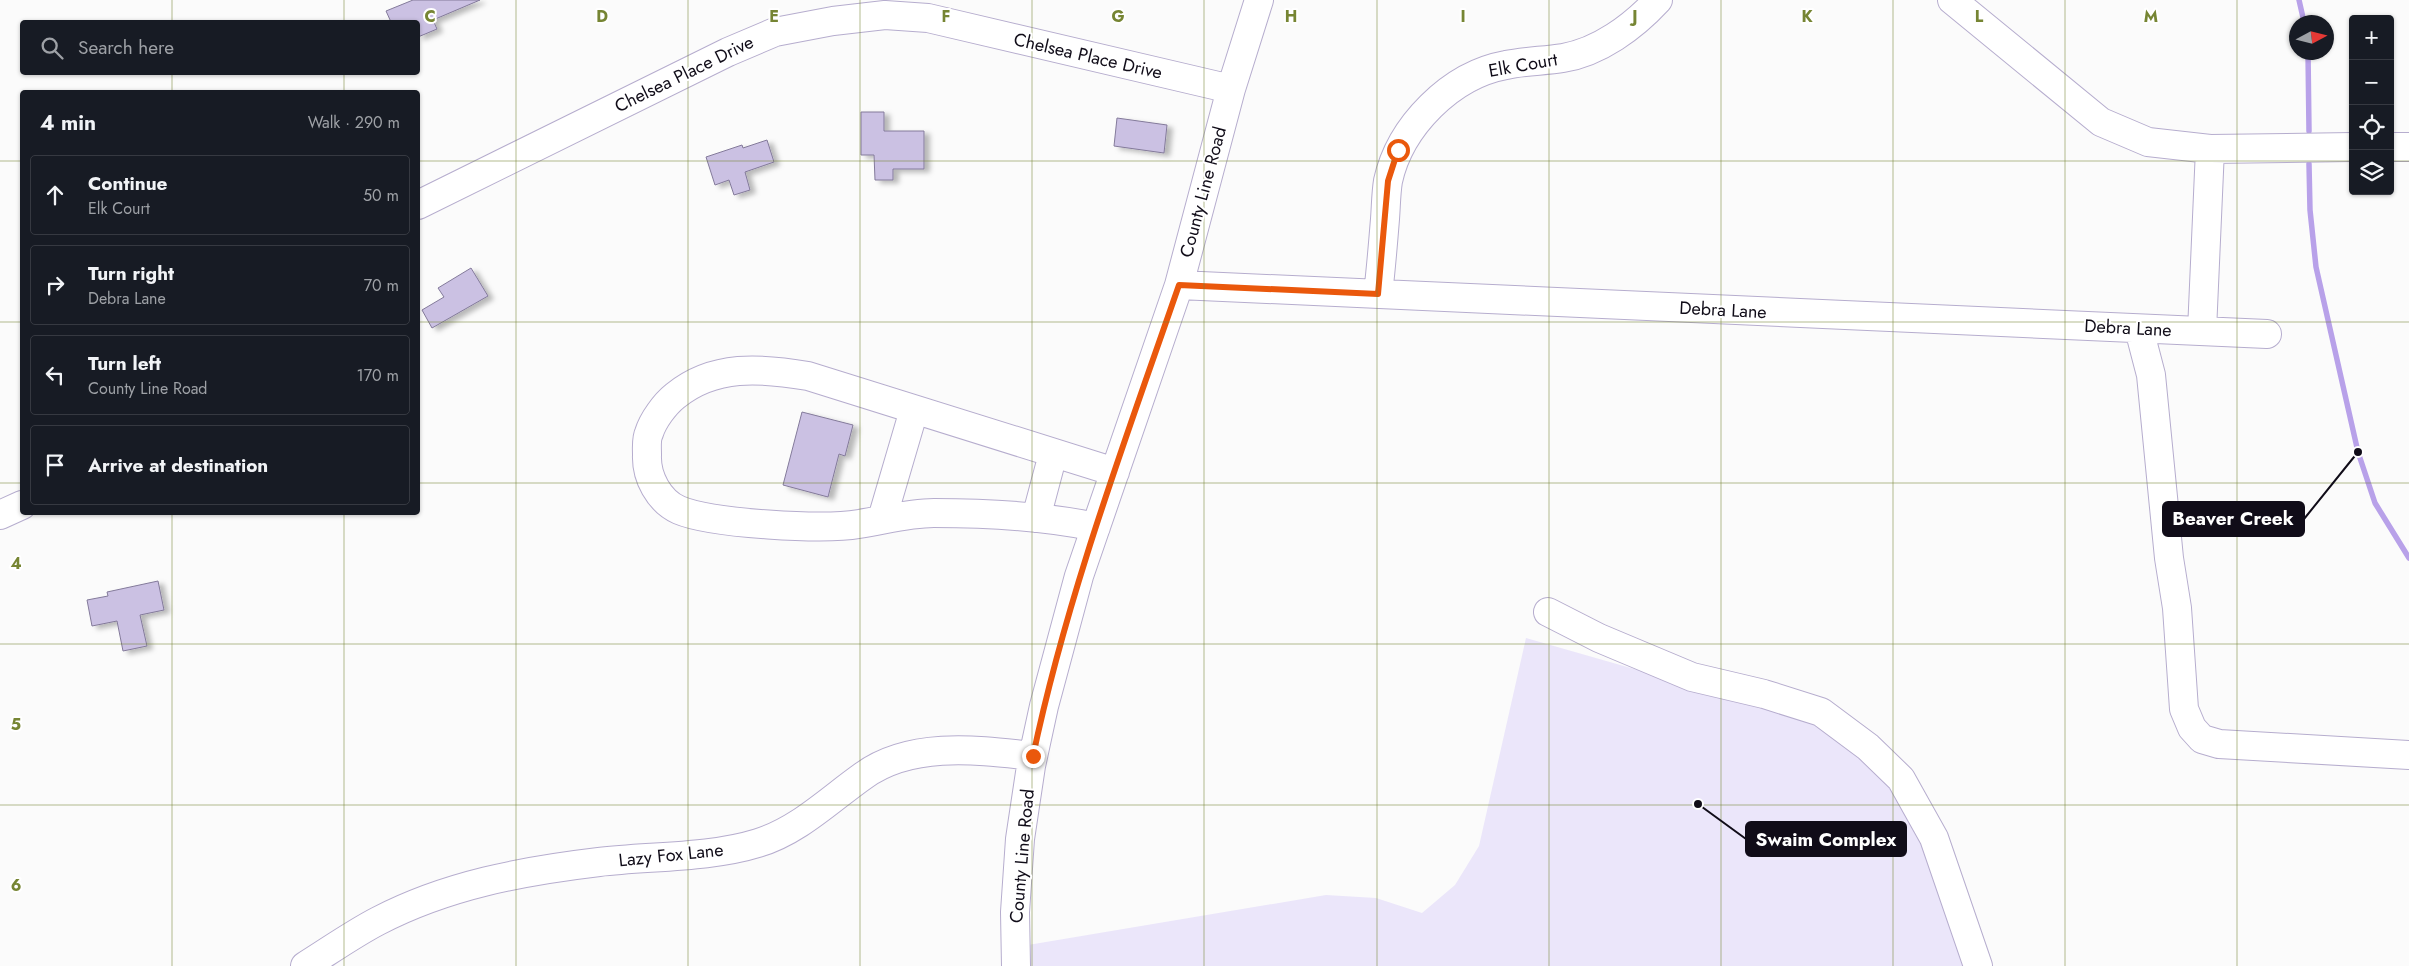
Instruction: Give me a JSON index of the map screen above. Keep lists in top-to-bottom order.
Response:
{
  "streets": {
    "street": [
      "Chelsea Place Drive",
      "Elk Court",
      "County Line Road",
      "Debra Lane",
      "Lazy Fox Lane"
    ]
  },
  "crossings": [
    ["Chelsea Place Drive", "County Line Road"],
    ["Elk Court", "Debra Lane"],
    ["County Line Road", "Debra Lane"],
    ["County Line Road", "Lazy Fox Lane"]
  ],
  "places": ["Beaver Creek", "Swaim Complex"],
  "north": "right",
  "page": {
    "map_buttons": ["+", "−"],
    "search": "Search here",
    "heading": ["4 min", "Walk · 290 m"],
    "list": [
      ["Continue", "Elk Court", "50 m"],
      ["Turn right", "Debra Lane", "70 m"],
      ["Turn left", "County Line Road", "170 m"],
      "Arrive at destination"
    ]
  },
  "grid": {
    "columns": [
      "C",
      "D",
      "E",
      "F",
      "G",
      "H",
      "I",
      "J",
      "K",
      "L",
      "M"
    ],
    "rows": ["4", "5", "6"]
  }
}
